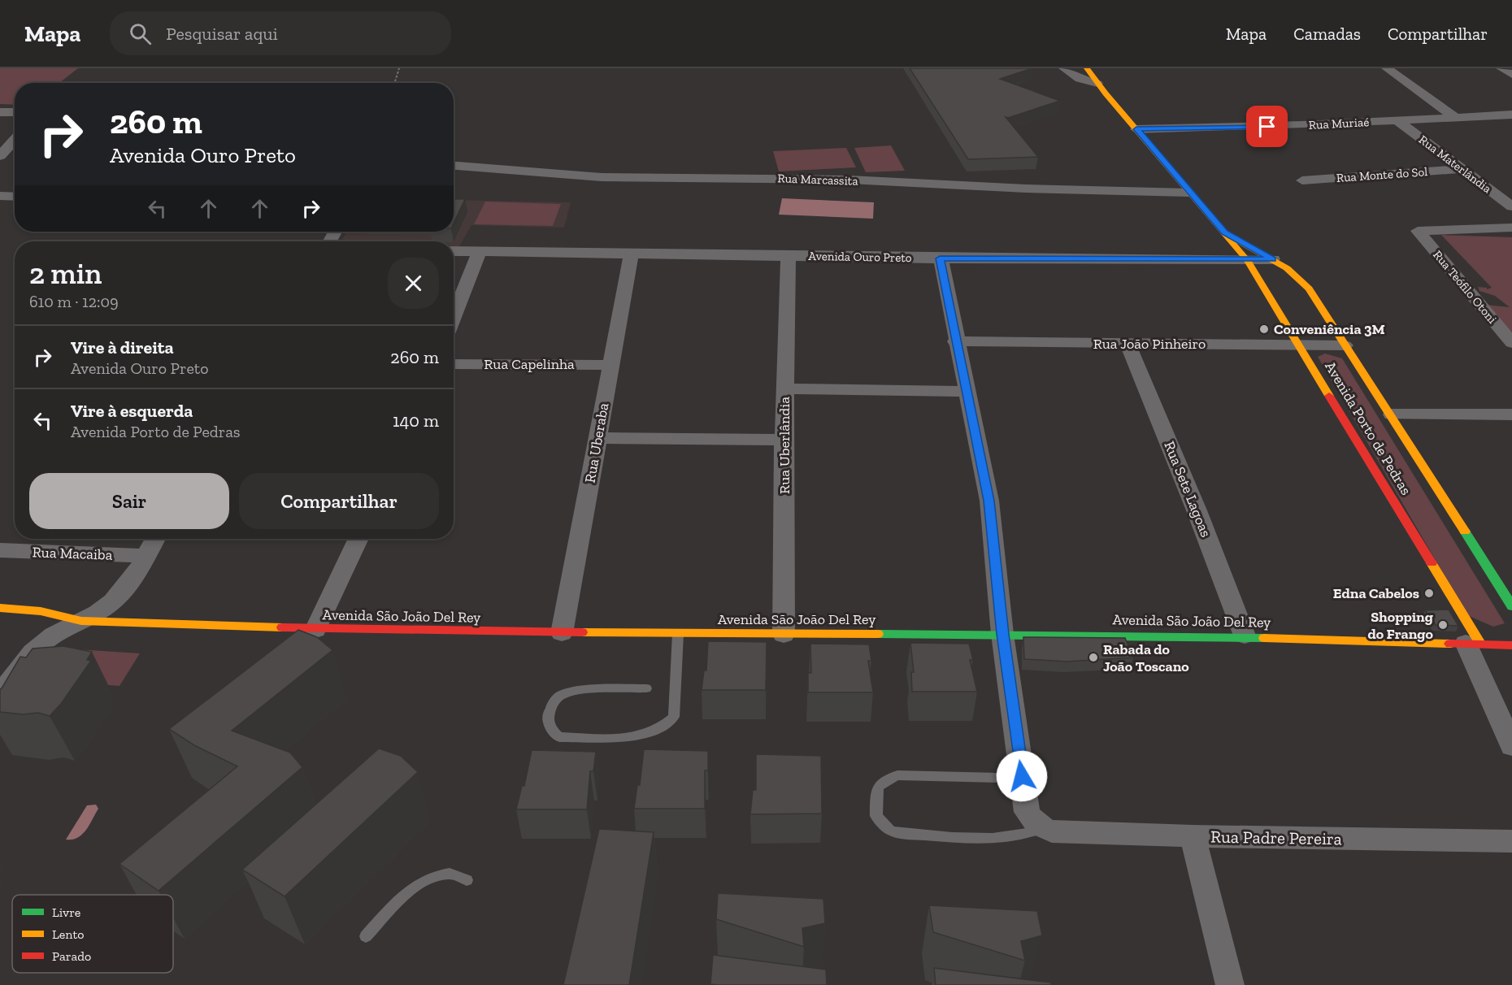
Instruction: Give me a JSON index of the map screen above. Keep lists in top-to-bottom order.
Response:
{
  "streets": {
    "main road": ["Avenida Porto de Pedras", "Avenida São João Del Rey"],
    "street": [
      "Rua Muriaé",
      "Rua Materlândia",
      "Rua Monte do Sol",
      "Rua Marcassita",
      "Avenida Ouro Preto",
      "Rua Teófilo Otoni",
      "Rua João Pinheiro",
      "Rua Capelinha",
      "Rua Uberaba",
      "Rua Uberlândia",
      "Rua Sete Lagoas",
      "Rua Macaiba",
      "Rua Padre Pereira"
    ]
  },
  "crossings": [
    ["Rua Muriaé", "Rua Materlândia"],
    ["Rua Muriaé", "Avenida Porto de Pedras"],
    ["Rua Materlândia", "Rua Monte do Sol"],
    ["Rua Marcassita", "Avenida Porto de Pedras"],
    ["Avenida Ouro Preto", "Avenida Porto de Pedras"],
    ["Avenida Ouro Preto", "Rua Uberaba"],
    ["Avenida Ouro Preto", "Rua Uberlândia"],
    ["Rua João Pinheiro", "Avenida Porto de Pedras"],
    ["Rua João Pinheiro", "Rua Sete Lagoas"],
    ["Rua Capelinha", "Rua Uberaba"],
    ["Avenida Porto de Pedras", "Avenida São João Del Rey"],
    ["Rua Uberaba", "Avenida São João Del Rey"],
    ["Rua Uberlândia", "Avenida São João Del Rey"],
    ["Rua Sete Lagoas", "Avenida São João Del Rey"]
  ],
  "places": [
    "Conveniência 3M",
    "Edna Cabelos",
    "Shopping do Frango",
    "Rabada do João Toscano"
  ],
  "legend": ["Livre", "Lento", "Parado"],
  "page": {
    "header": "Mapa",
    "search": "Pesquisar aqui",
    "nav": ["Mapa", "Camadas", "Compartilhar"],
    "turn": ["260 m", "Avenida Ouro Preto"],
    "heading": ["2 min", "610 m · 12:09"],
    "list": [
      {
        "name": "Vire à direita",
        "note": "Avenida Ouro Preto",
        "value": "260 m"
      },
      {
        "name": "Vire à esquerda",
        "note": "Avenida Porto de Pedras",
        "value": "140 m"
      }
    ],
    "buttons": ["Sair", "Compartilhar"]
  }
}
